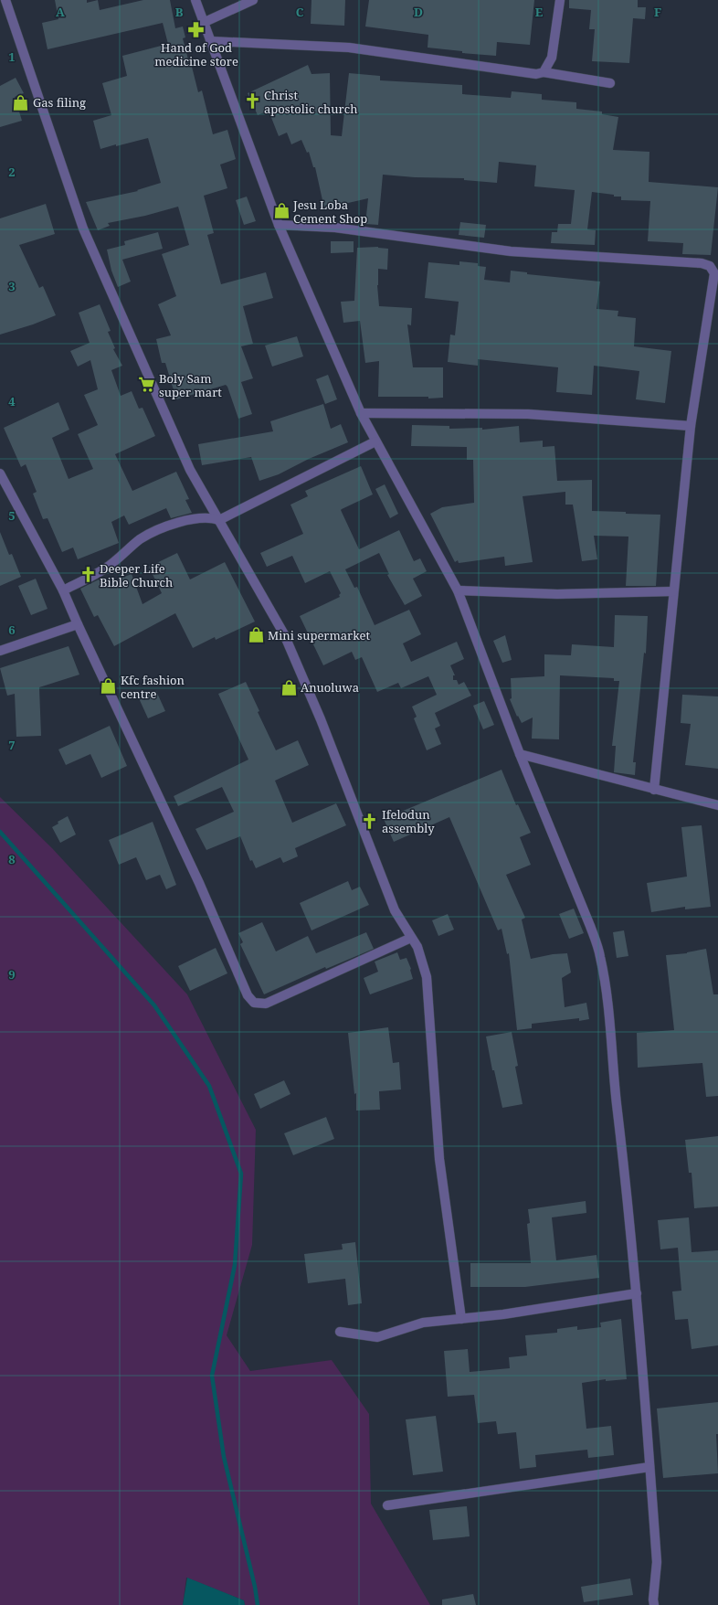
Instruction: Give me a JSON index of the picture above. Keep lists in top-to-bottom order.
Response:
{
  "places": {
    "pharmacy": ["Hand of God medicine store"],
    "church": ["Christ apostolic church", "Deeper Life Bible Church", "Ifelodun assembly"],
    "shop": [
      "Gas filing",
      "Jesu Loba Cement Shop",
      "Mini supermarket",
      "Kfc fashion centre",
      "Anuoluwa"
    ],
    "supermarket": ["Boly Sam super mart"]
  },
  "grid": {
    "columns": [
      "A",
      "B",
      "C",
      "D",
      "E",
      "F"
    ],
    "rows": [
      "1",
      "2",
      "3",
      "4",
      "5",
      "6",
      "7",
      "8",
      "9"
    ]
  }
}
